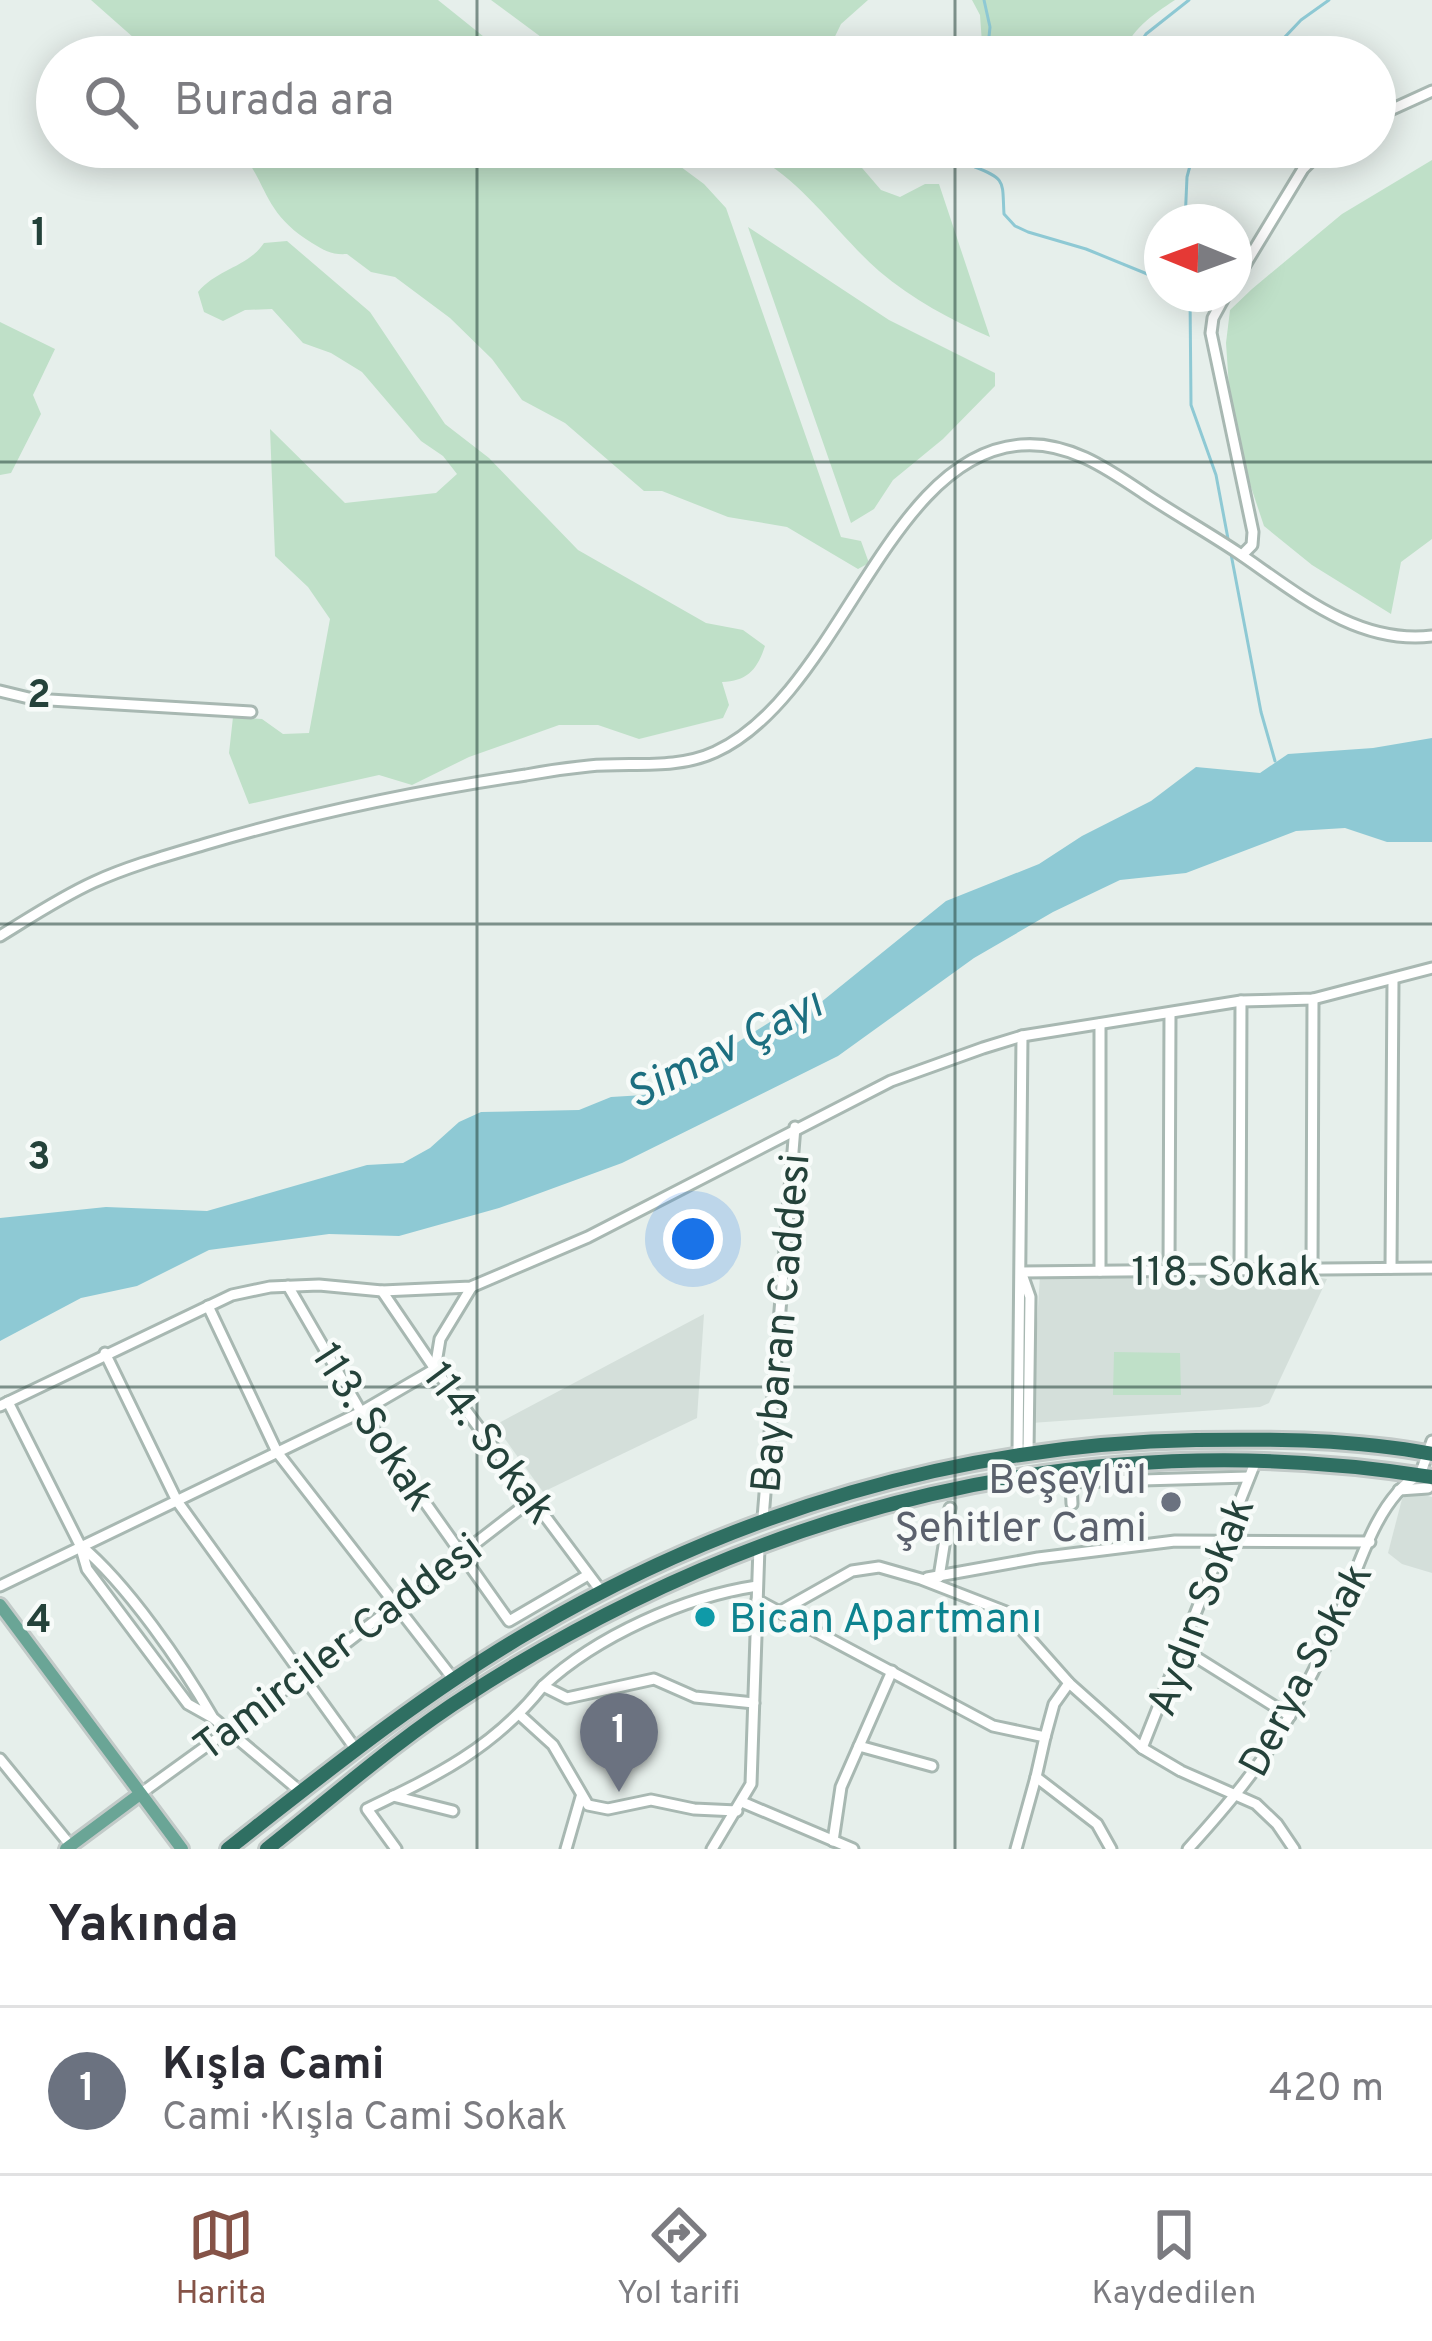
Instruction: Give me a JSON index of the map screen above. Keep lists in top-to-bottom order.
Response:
{
  "streets": {
    "street": [
      "118. Sokak",
      "Baybaran Caddesi",
      "113. Sokak",
      "114. Sokak",
      "Aydın Sokak",
      "Tamirciler Caddesi",
      "Derya Sokak"
    ]
  },
  "crossings": [
    ["113. Sokak", "114. Sokak"],
    ["113. Sokak", "Tamirciler Caddesi"],
    ["114. Sokak", "Tamirciler Caddesi"]
  ],
  "water": ["Simav Çayı"],
  "places": ["Beşeylül Şehitler Cami", "Bican Apartmanı"],
  "north": "left",
  "page": {
    "search": "Burada ara",
    "pins": "1",
    "heading": "Yakında",
    "list": [
      {
        "mark": "1",
        "name": "Kışla Cami",
        "note": "Cami · Kışla Cami Sokak",
        "value": "420 m"
      }
    ],
    "nav": ["Harita", "Yol tarifi", "Kaydedilen"]
  },
  "grid": {
    "rows": [
      "1",
      "2",
      "3",
      "4"
    ]
  }
}
